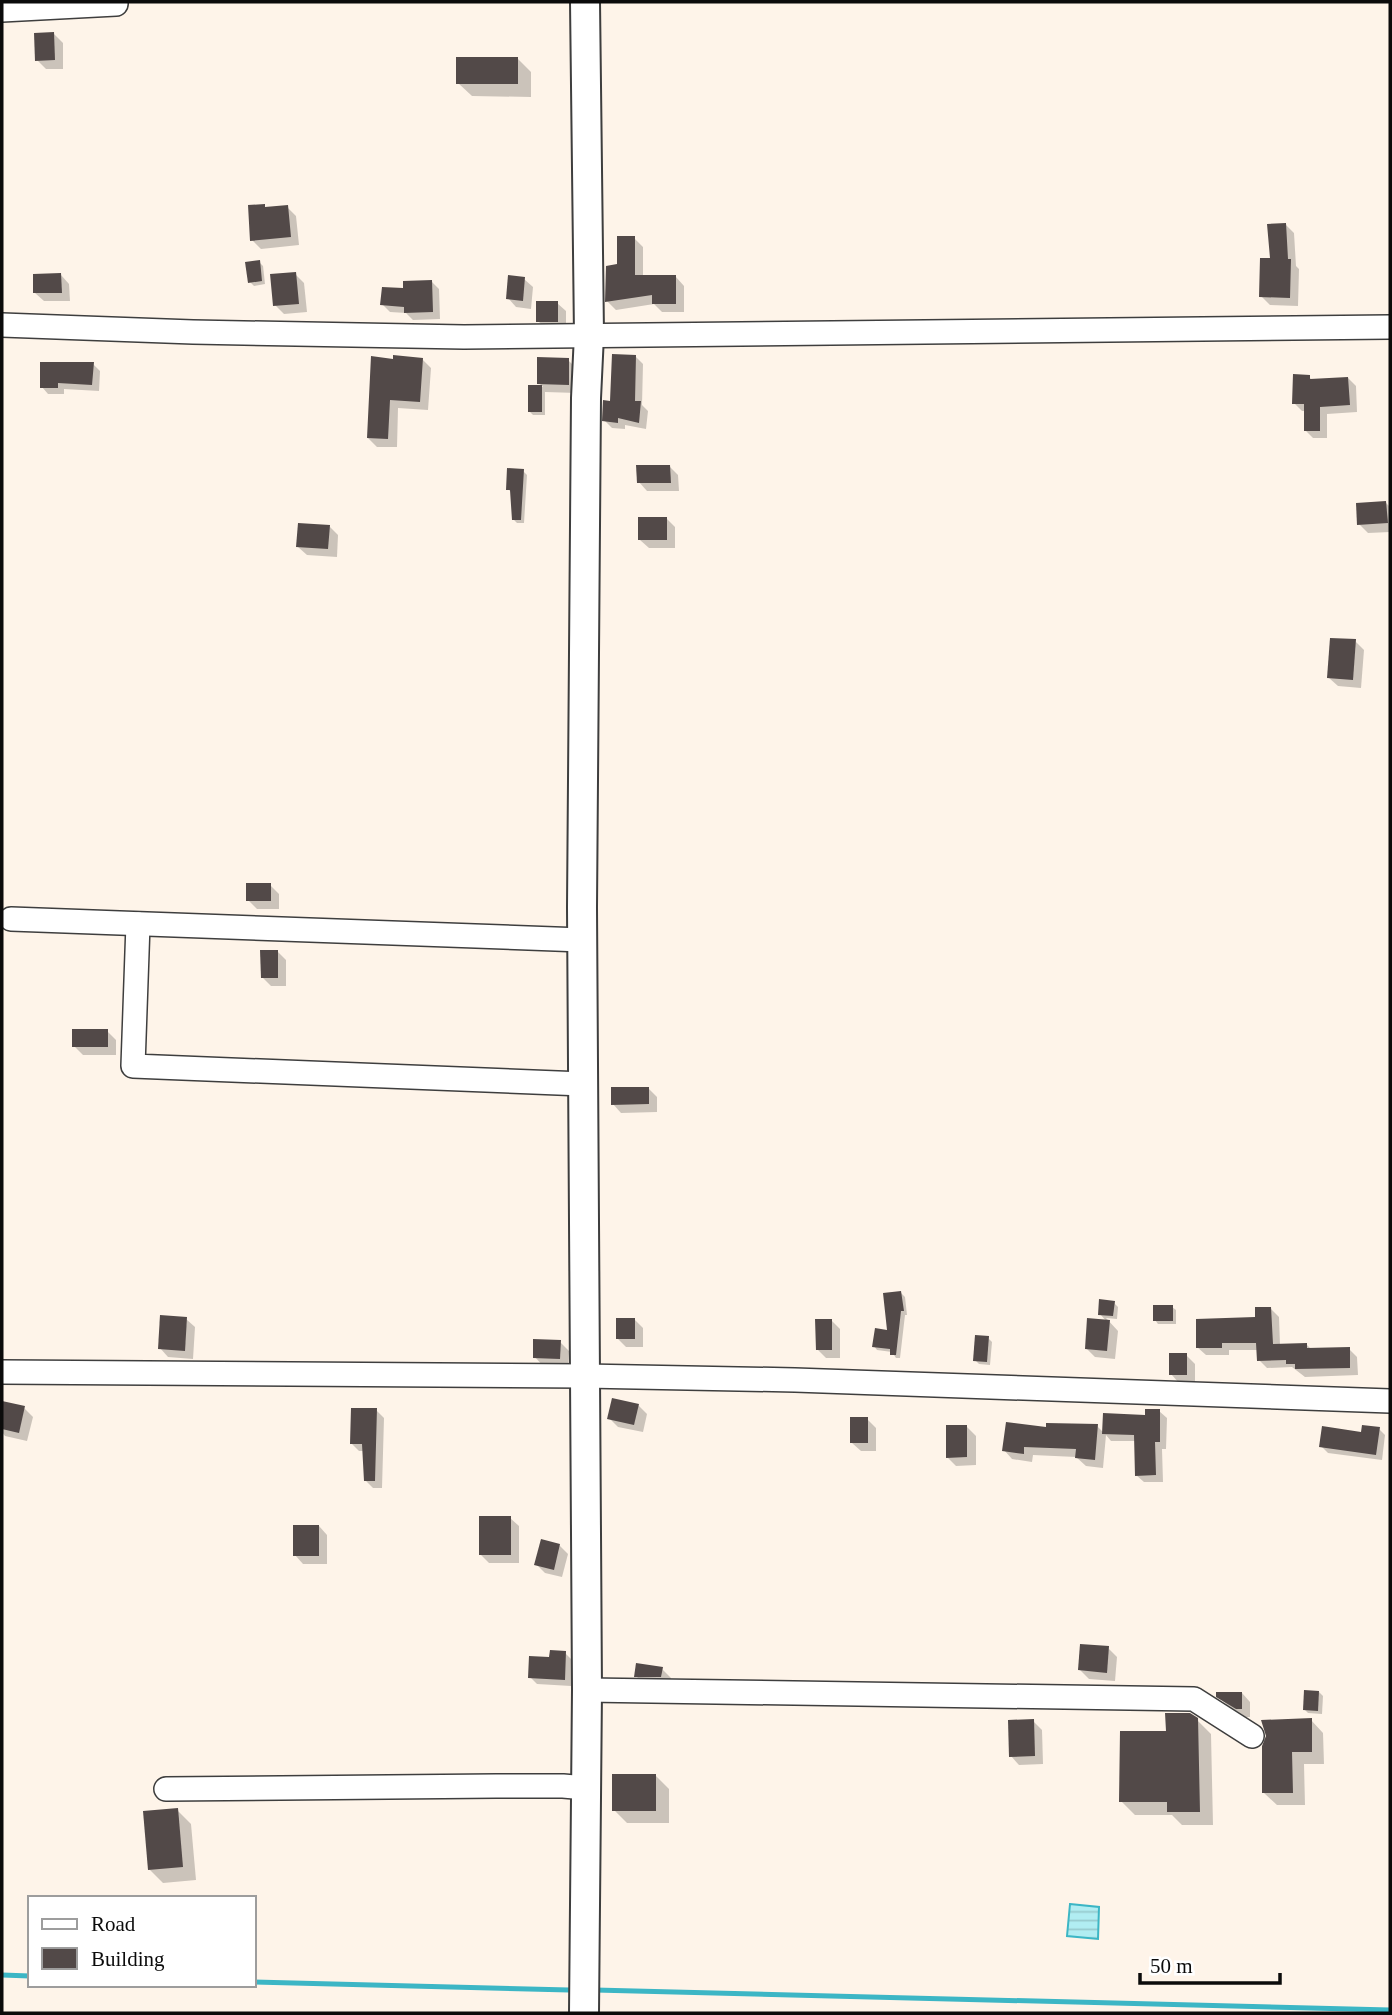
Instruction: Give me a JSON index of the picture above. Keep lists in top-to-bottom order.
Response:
{
  "legend": ["Road", "Building"],
  "scale_bar": "50 m"
}
